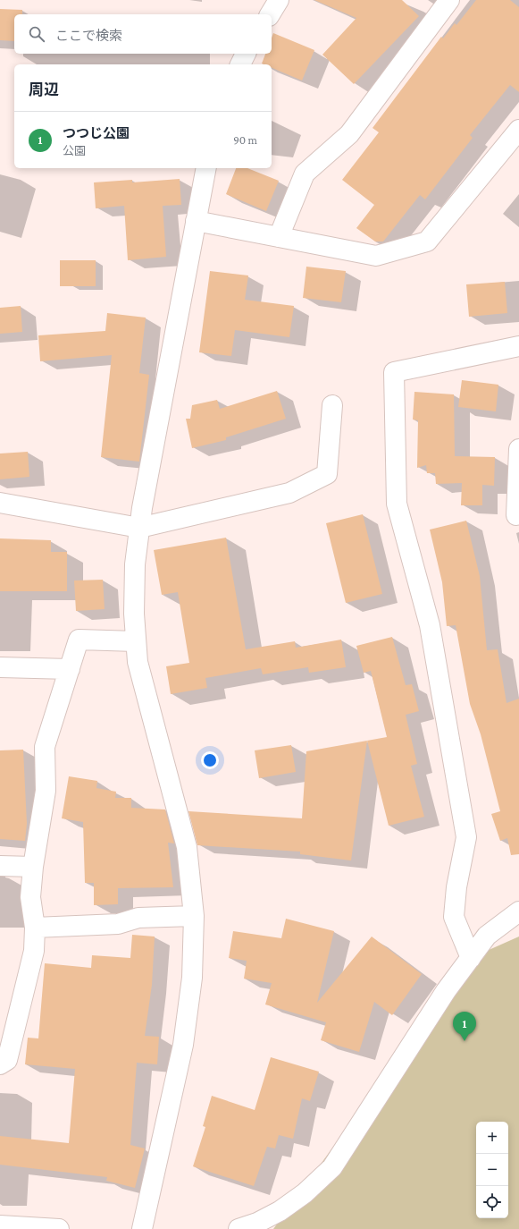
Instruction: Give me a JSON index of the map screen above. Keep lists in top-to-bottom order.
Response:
{
  "page": {
    "search": "ここで検索",
    "heading": "周辺",
    "list": [
      {
        "mark": "1",
        "name": "つつじ公園",
        "note": "公園",
        "value": "90 m"
      }
    ],
    "pins": "1",
    "map_buttons": ["+", "−"]
  }
}
